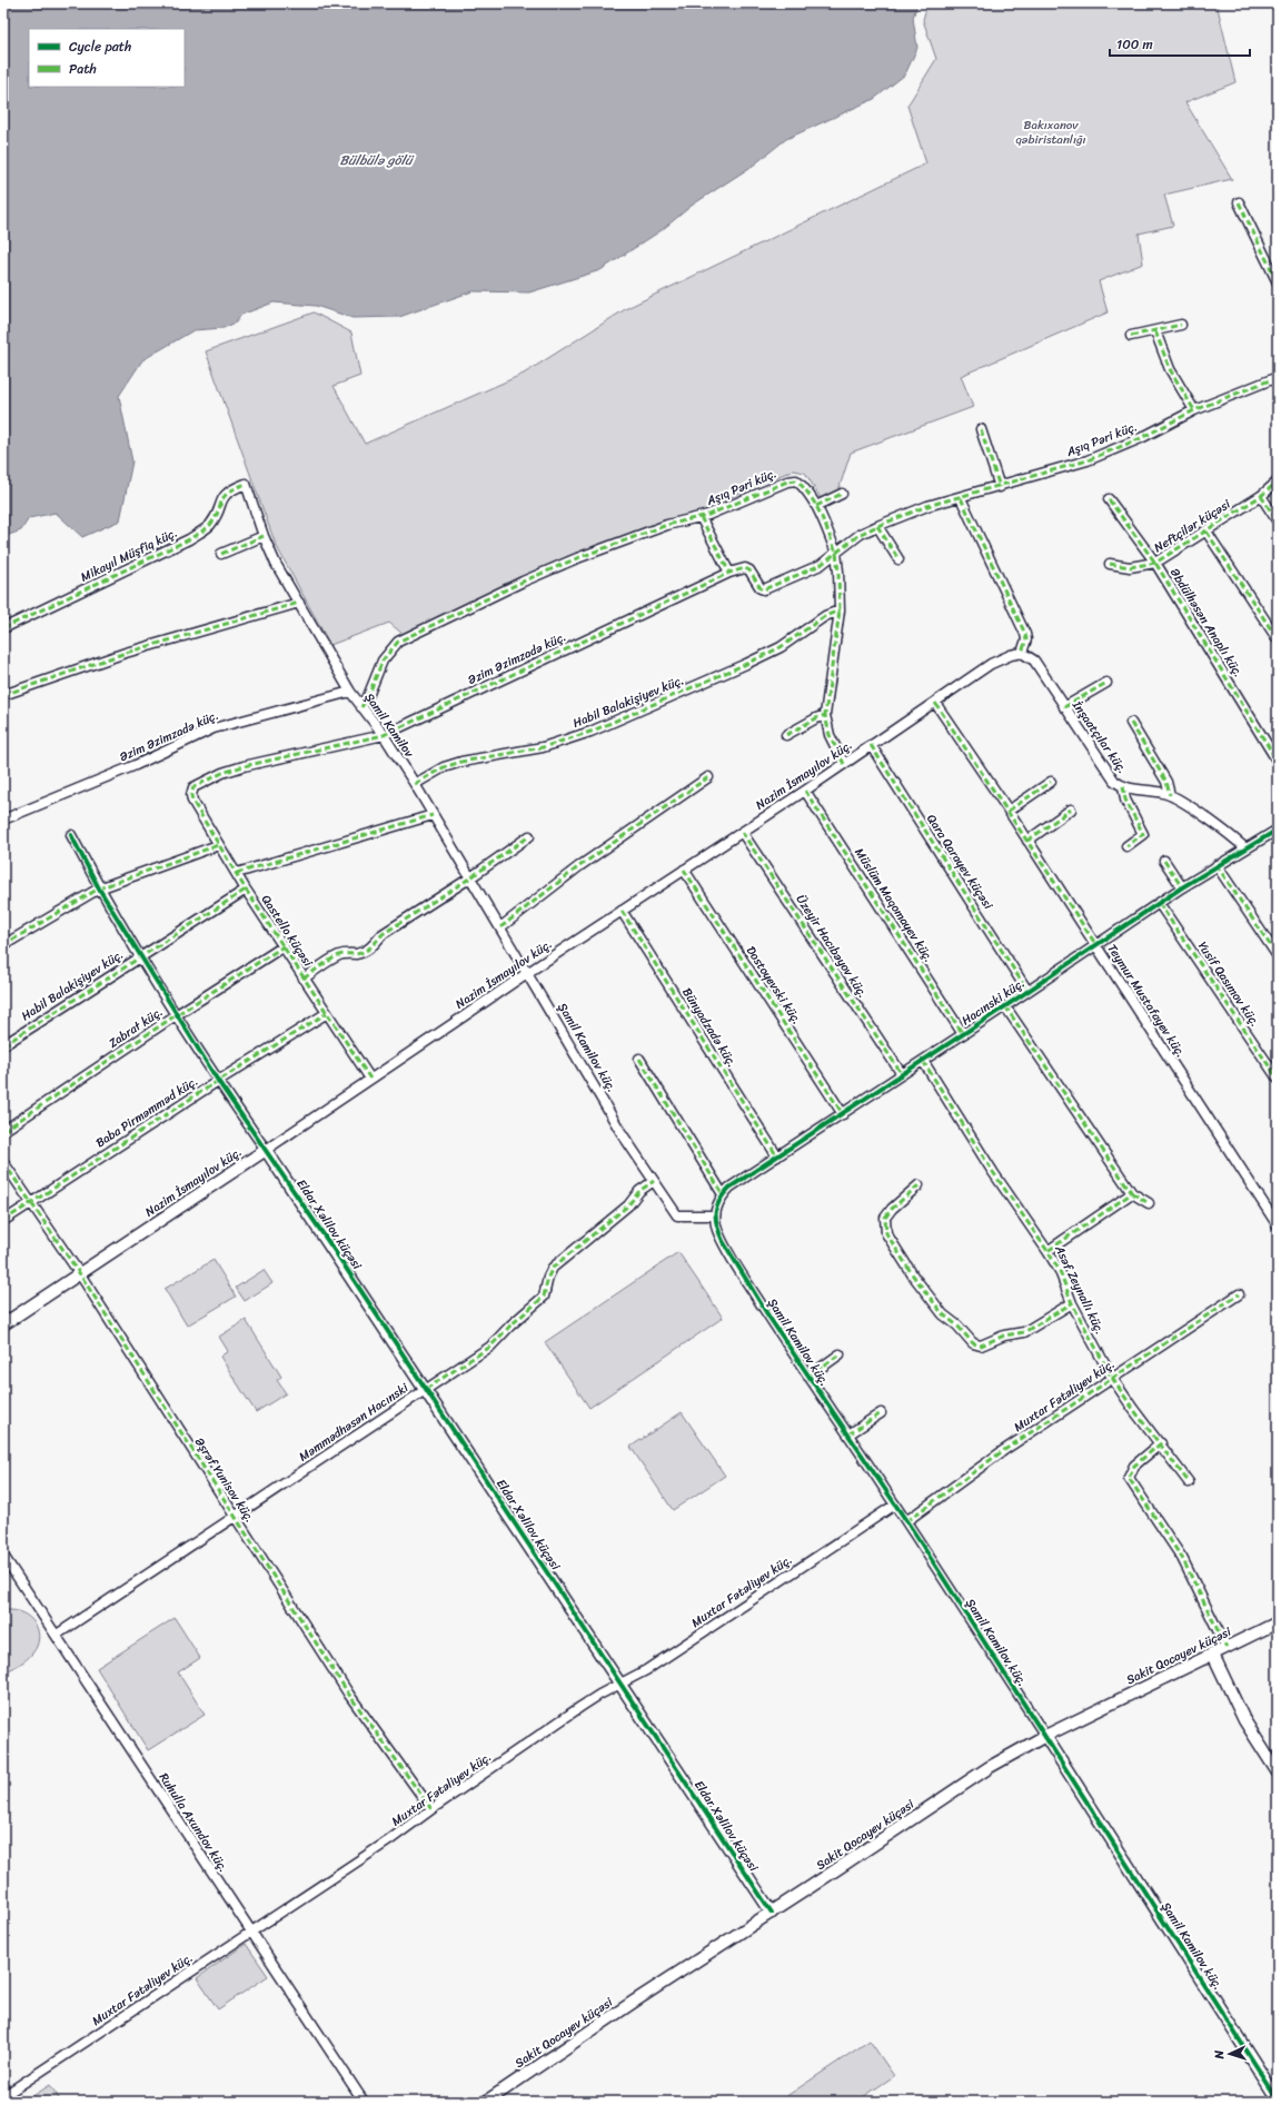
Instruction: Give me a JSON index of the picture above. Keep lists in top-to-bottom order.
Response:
{
  "streets": {
    "street": [
      "Aşıq Pəri küç.",
      "Neftçilər küçəsi",
      "Mikayıl Müşfiq küç.",
      "Əbdülhəsən Anaplı küç.",
      "Əzim Əzimzadə küç.",
      "Habil Balakişiyev küç.",
      "Şamil Kamilov",
      "İnşaatçılar küç.",
      "Nazim İsmayılov küç.",
      "Qara Qarayev küçəsi",
      "Müslüm Maqomayev küç.",
      "Qastello küçəsi",
      "Üzeyir Hacıbəyov küç.",
      "Yusif Qasımov küç.",
      "Dostoyevski küç.",
      "Teymur Mustafayev küç.",
      "Hacınski küç.",
      "Zabrat küç.",
      "Bünyadzadə küç.",
      "Şamil Kamilov küç.",
      "Baba Pirməmməd küç.",
      "Eldar Xəlilov küçəsi",
      "Asəf Zeynallı küç.",
      "Muxtar Fətəliyev küç.",
      "Məmmədhəsən Hacınski",
      "Əşrəf Yunisov küç.",
      "Sakit Qocayev küçəsi",
      "Ruhulla Axundov küç."
    ]
  },
  "crossings": [
    ["Aşıq Pəri küç.", "Əzim Əzimzadə küç."],
    ["Aşıq Pəri küç.", "Şamil Kamilov"],
    ["Neftçilər küçəsi", "Əbdülhəsən Anaplı küç."],
    ["Mikayıl Müşfiq küç.", "Şamil Kamilov"],
    ["Əzim Əzimzadə küç.", "Şamil Kamilov"],
    ["Əzim Əzimzadə küç.", "Qastello küçəsi"],
    ["Habil Balakişiyev küç.", "Şamil Kamilov"],
    ["Habil Balakişiyev küç.", "Qastello küçəsi"],
    ["Şamil Kamilov", "Nazim İsmayılov küç."],
    ["Şamil Kamilov", "Şamil Kamilov küç."],
    ["İnşaatçılar küç.", "Nazim İsmayılov küç."],
    ["İnşaatçılar küç.", "Hacınski küç."],
    ["Nazim İsmayılov küç.", "Qara Qarayev küçəsi"],
    ["Nazim İsmayılov küç.", "Müslüm Maqomayev küç."],
    ["Nazim İsmayılov küç.", "Qastello küçəsi"],
    ["Nazim İsmayılov küç.", "Üzeyir Hacıbəyov küç."],
    ["Nazim İsmayılov küç.", "Dostoyevski küç."],
    ["Nazim İsmayılov küç.", "Teymur Mustafayev küç."],
    ["Nazim İsmayılov küç.", "Bünyadzadə küç."],
    ["Nazim İsmayılov küç.", "Şamil Kamilov küç."],
    ["Nazim İsmayılov küç.", "Eldar Xəlilov küçəsi"],
    ["Nazim İsmayılov küç.", "Əşrəf Yunisov küç."],
    ["Qara Qarayev küçəsi", "Hacınski küç."],
    ["Müslüm Maqomayev küç.", "Hacınski küç."],
    ["Qastello küçəsi", "Zabrat küç."],
    ["Qastello küçəsi", "Baba Pirməmməd küç."],
    ["Üzeyir Hacıbəyov küç.", "Hacınski küç."],
    ["Yusif Qasımov küç.", "Hacınski küç."],
    ["Dostoyevski küç.", "Hacınski küç."],
    ["Teymur Mustafayev küç.", "Hacınski küç."],
    ["Hacınski küç.", "Bünyadzadə küç."],
    ["Hacınski küç.", "Asəf Zeynallı küç."],
    ["Şamil Kamilov küç.", "Muxtar Fətəliyev küç."],
    ["Şamil Kamilov küç.", "Məmmədhəsən Hacınski"],
    ["Şamil Kamilov küç.", "Sakit Qocayev küçəsi"],
    ["Baba Pirməmməd küç.", "Əşrəf Yunisov küç."],
    ["Eldar Xəlilov küçəsi", "Muxtar Fətəliyev küç."],
    ["Eldar Xəlilov küçəsi", "Məmmədhəsən Hacınski"],
    ["Eldar Xəlilov küçəsi", "Sakit Qocayev küçəsi"],
    ["Asəf Zeynallı küç.", "Muxtar Fətəliyev küç."],
    ["Muxtar Fətəliyev küç.", "Əşrəf Yunisov küç."],
    ["Muxtar Fətəliyev küç.", "Ruhulla Axundov küç."],
    ["Məmmədhəsən Hacınski", "Əşrəf Yunisov küç."],
    ["Məmmədhəsən Hacınski", "Ruhulla Axundov küç."]
  ],
  "water": ["Bülbülə gölü"],
  "parks": ["Bakıxanov qəbiristanlığı"],
  "legend": ["Cycle path", "Path"],
  "scale_bar": "100 m",
  "north": "left"
}
